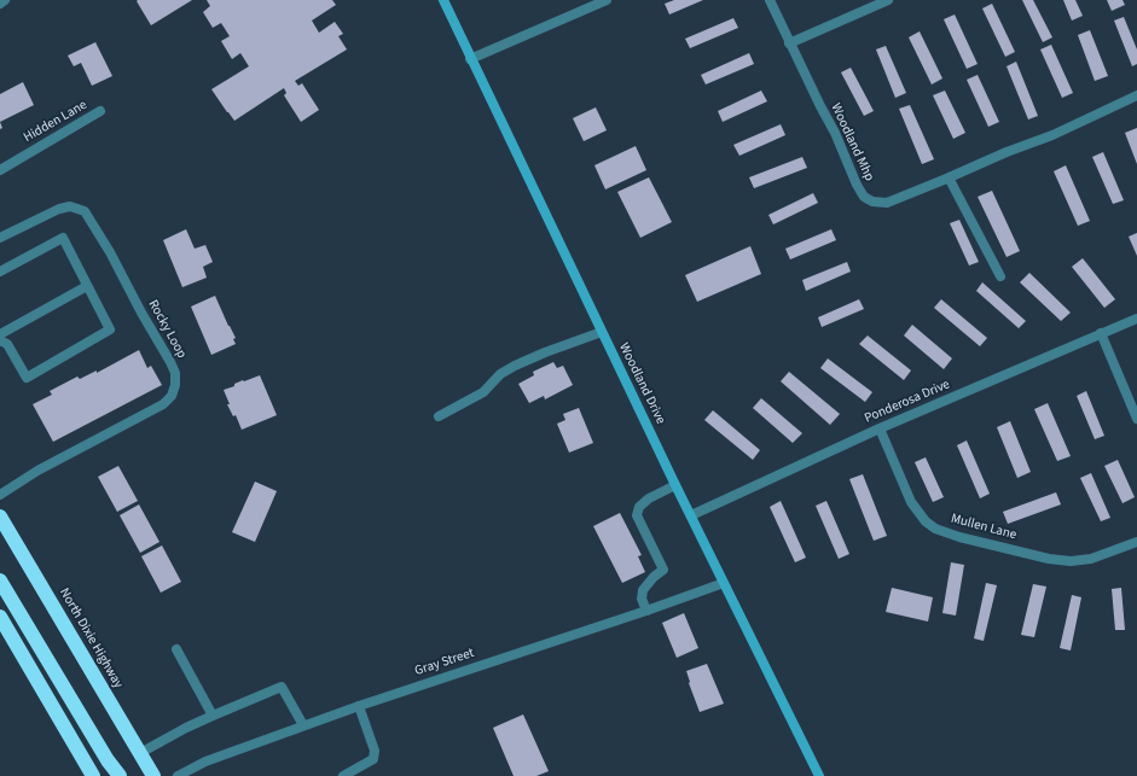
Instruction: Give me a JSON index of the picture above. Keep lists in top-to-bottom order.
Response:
{
  "streets": {
    "highway": ["North Dixie Highway"],
    "street": [
      "Hidden Lane",
      "Woodland Mhp",
      "Rocky Loop",
      "Woodland Drive",
      "Ponderosa Drive",
      "Mullen Lane",
      "Gray Street"
    ]
  },
  "crossings": [
    ["Woodland Drive", "Ponderosa Drive"],
    ["Woodland Drive", "Gray Street"],
    ["Ponderosa Drive", "Mullen Lane"]
  ]
}
